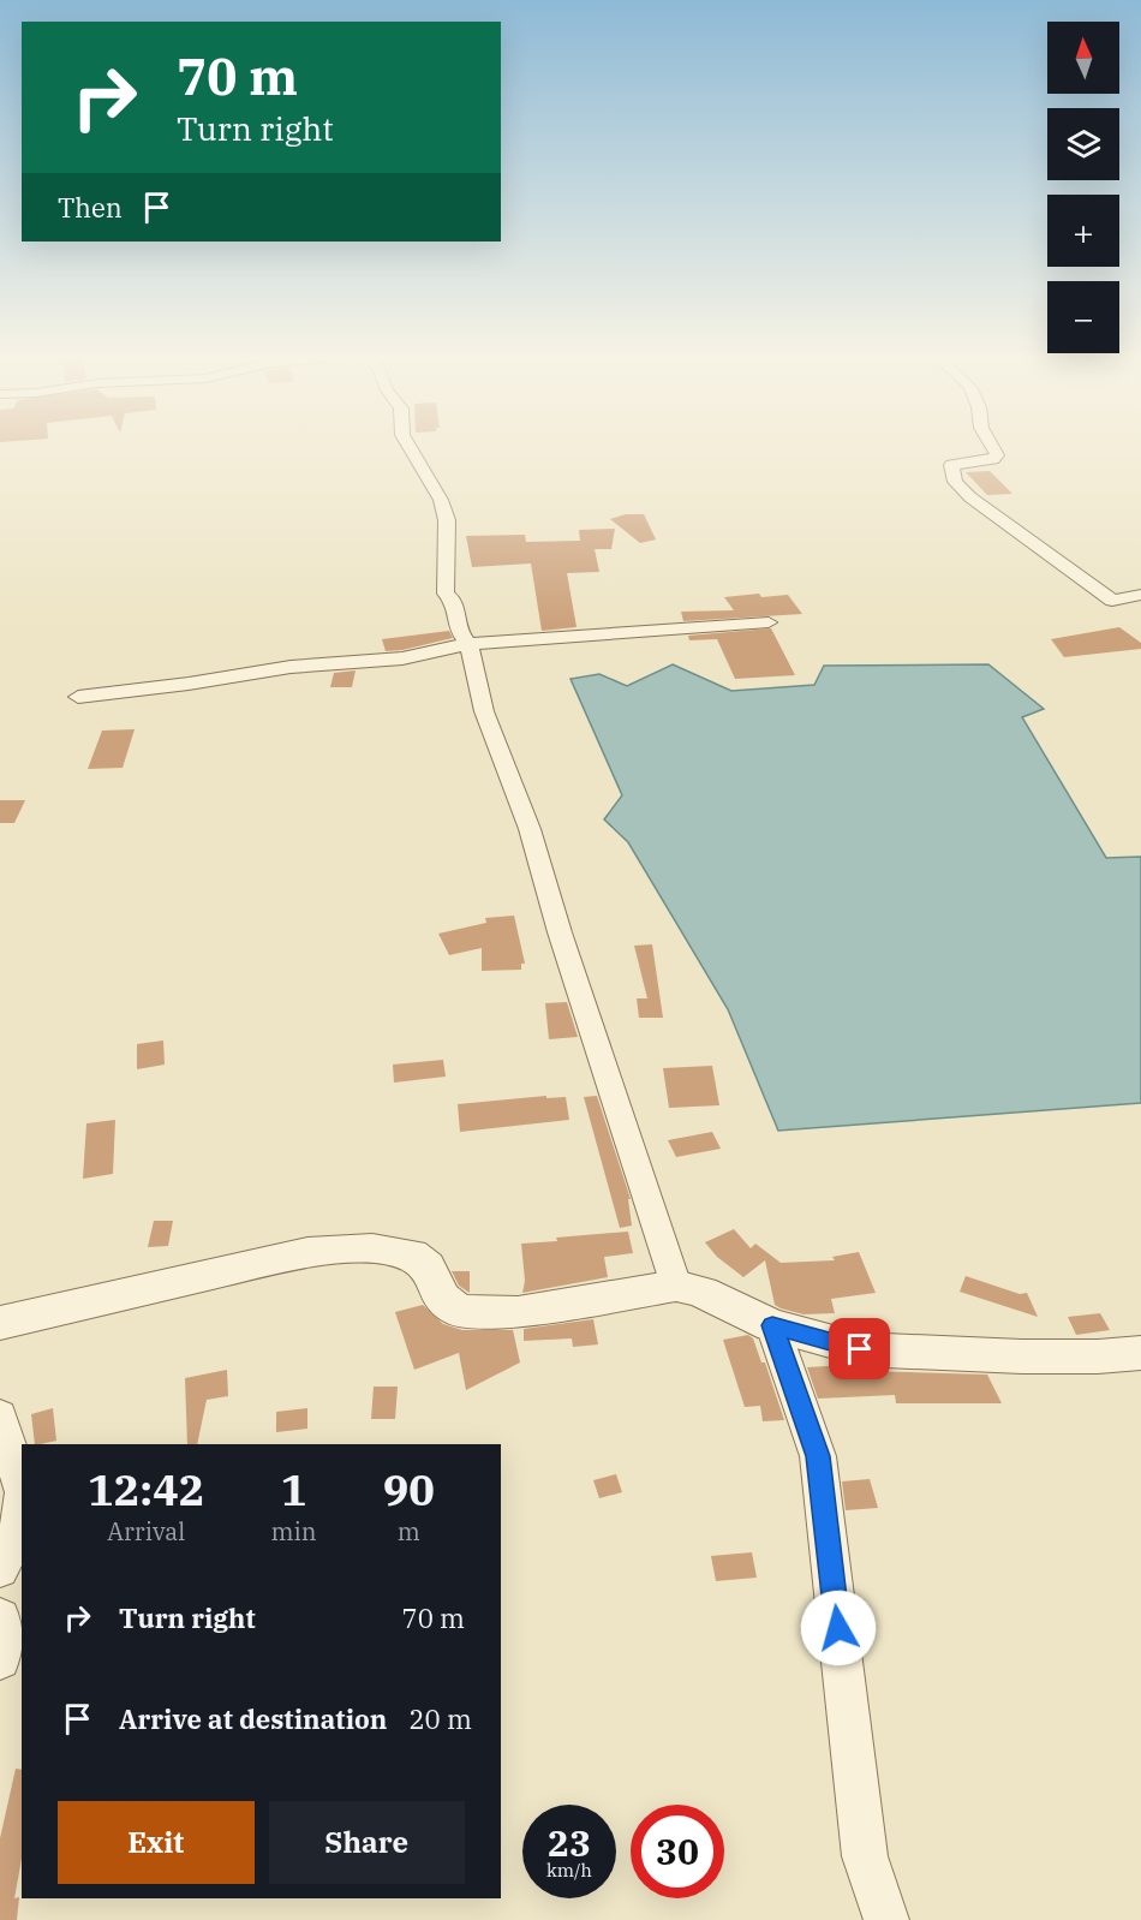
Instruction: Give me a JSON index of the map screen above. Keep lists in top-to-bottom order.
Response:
{
  "north": "top",
  "page": {
    "map_buttons": ["+", "−"],
    "turn": ["70 m", "Turn right"],
    "then": "Then",
    "eta": [
      "12:42",
      "Arrival",
      "1",
      "min",
      "90",
      "m"
    ],
    "list": [
      {
        "name": "Turn right",
        "value": "70 m"
      },
      {
        "name": "Arrive at destination",
        "value": "20 m"
      }
    ],
    "buttons": ["Exit", "Share"],
    "speed": "23 km/h",
    "limit": "30"
  }
}
